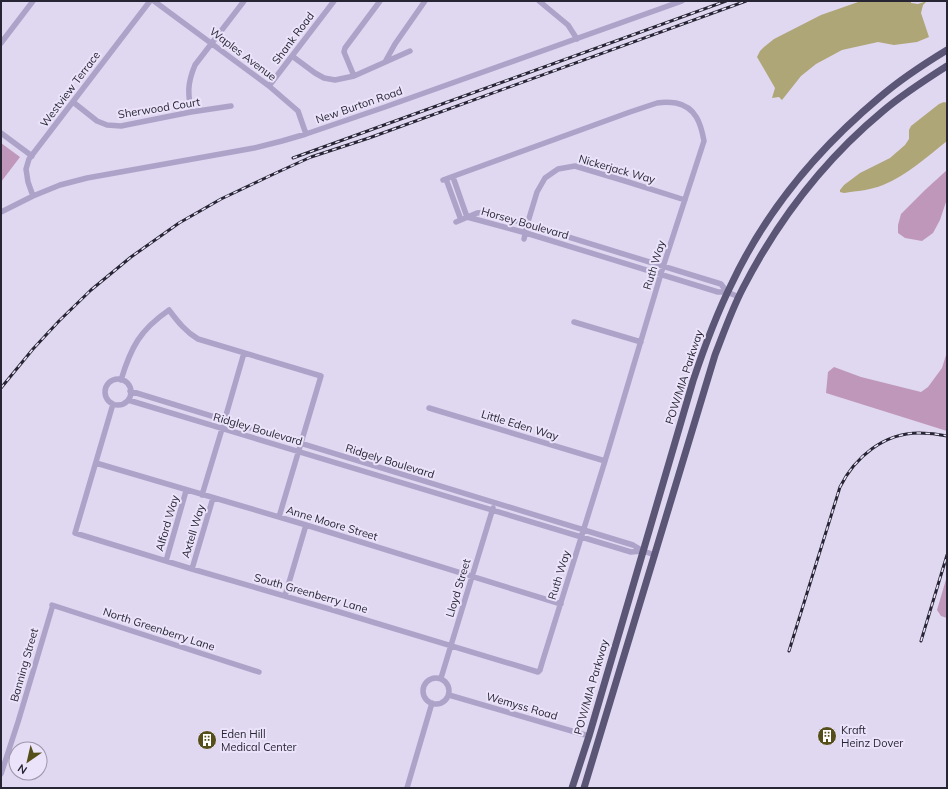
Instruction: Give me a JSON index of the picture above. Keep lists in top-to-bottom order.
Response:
{
  "streets": {
    "main road": ["POW/MIA Parkway"],
    "street": [
      "Shank Road",
      "Waples Avenue",
      "Westview Terrace",
      "New Burton Road",
      "Sherwood Court",
      "Nickerjack Way",
      "Horsey Boulevard",
      "Ruth Way",
      "Little Eden Way",
      "Ridgley Boulevard",
      "Ridgely Boulevard",
      "Alford Way",
      "Anne Moore Street",
      "Axtell Way",
      "Lloyd Street",
      "South Greenberry Lane",
      "North Greenberry Lane",
      "Banning Street",
      "Wemyss Road"
    ]
  },
  "crossings": [
    ["Shank Road", "Waples Avenue"],
    ["Waples Avenue", "New Burton Road"],
    ["Westview Terrace", "New Burton Road"],
    ["Westview Terrace", "Sherwood Court"],
    ["Nickerjack Way", "Horsey Boulevard"],
    ["Nickerjack Way", "Ruth Way"],
    ["Horsey Boulevard", "Ruth Way"],
    ["Horsey Boulevard", "POW/MIA Parkway"],
    ["Ruth Way", "Little Eden Way"],
    ["Ruth Way", "Ridgely Boulevard"],
    ["Ruth Way", "Anne Moore Street"],
    ["Ruth Way", "South Greenberry Lane"],
    ["POW/MIA Parkway", "Ridgely Boulevard"],
    ["POW/MIA Parkway", "Wemyss Road"],
    ["Ridgley Boulevard", "Ridgely Boulevard"],
    ["Ridgely Boulevard", "Lloyd Street"],
    ["Alford Way", "Anne Moore Street"],
    ["Alford Way", "South Greenberry Lane"],
    ["Anne Moore Street", "Axtell Way"],
    ["Anne Moore Street", "Lloyd Street"],
    ["Anne Moore Street", "South Greenberry Lane"],
    ["Axtell Way", "South Greenberry Lane"],
    ["Lloyd Street", "South Greenberry Lane"],
    ["Lloyd Street", "Wemyss Road"],
    ["North Greenberry Lane", "Banning Street"]
  ],
  "places": {
    "building": ["Kraft Heinz Dover", "Eden Hill Medical Center"]
  },
  "north": "bottom left"
}
